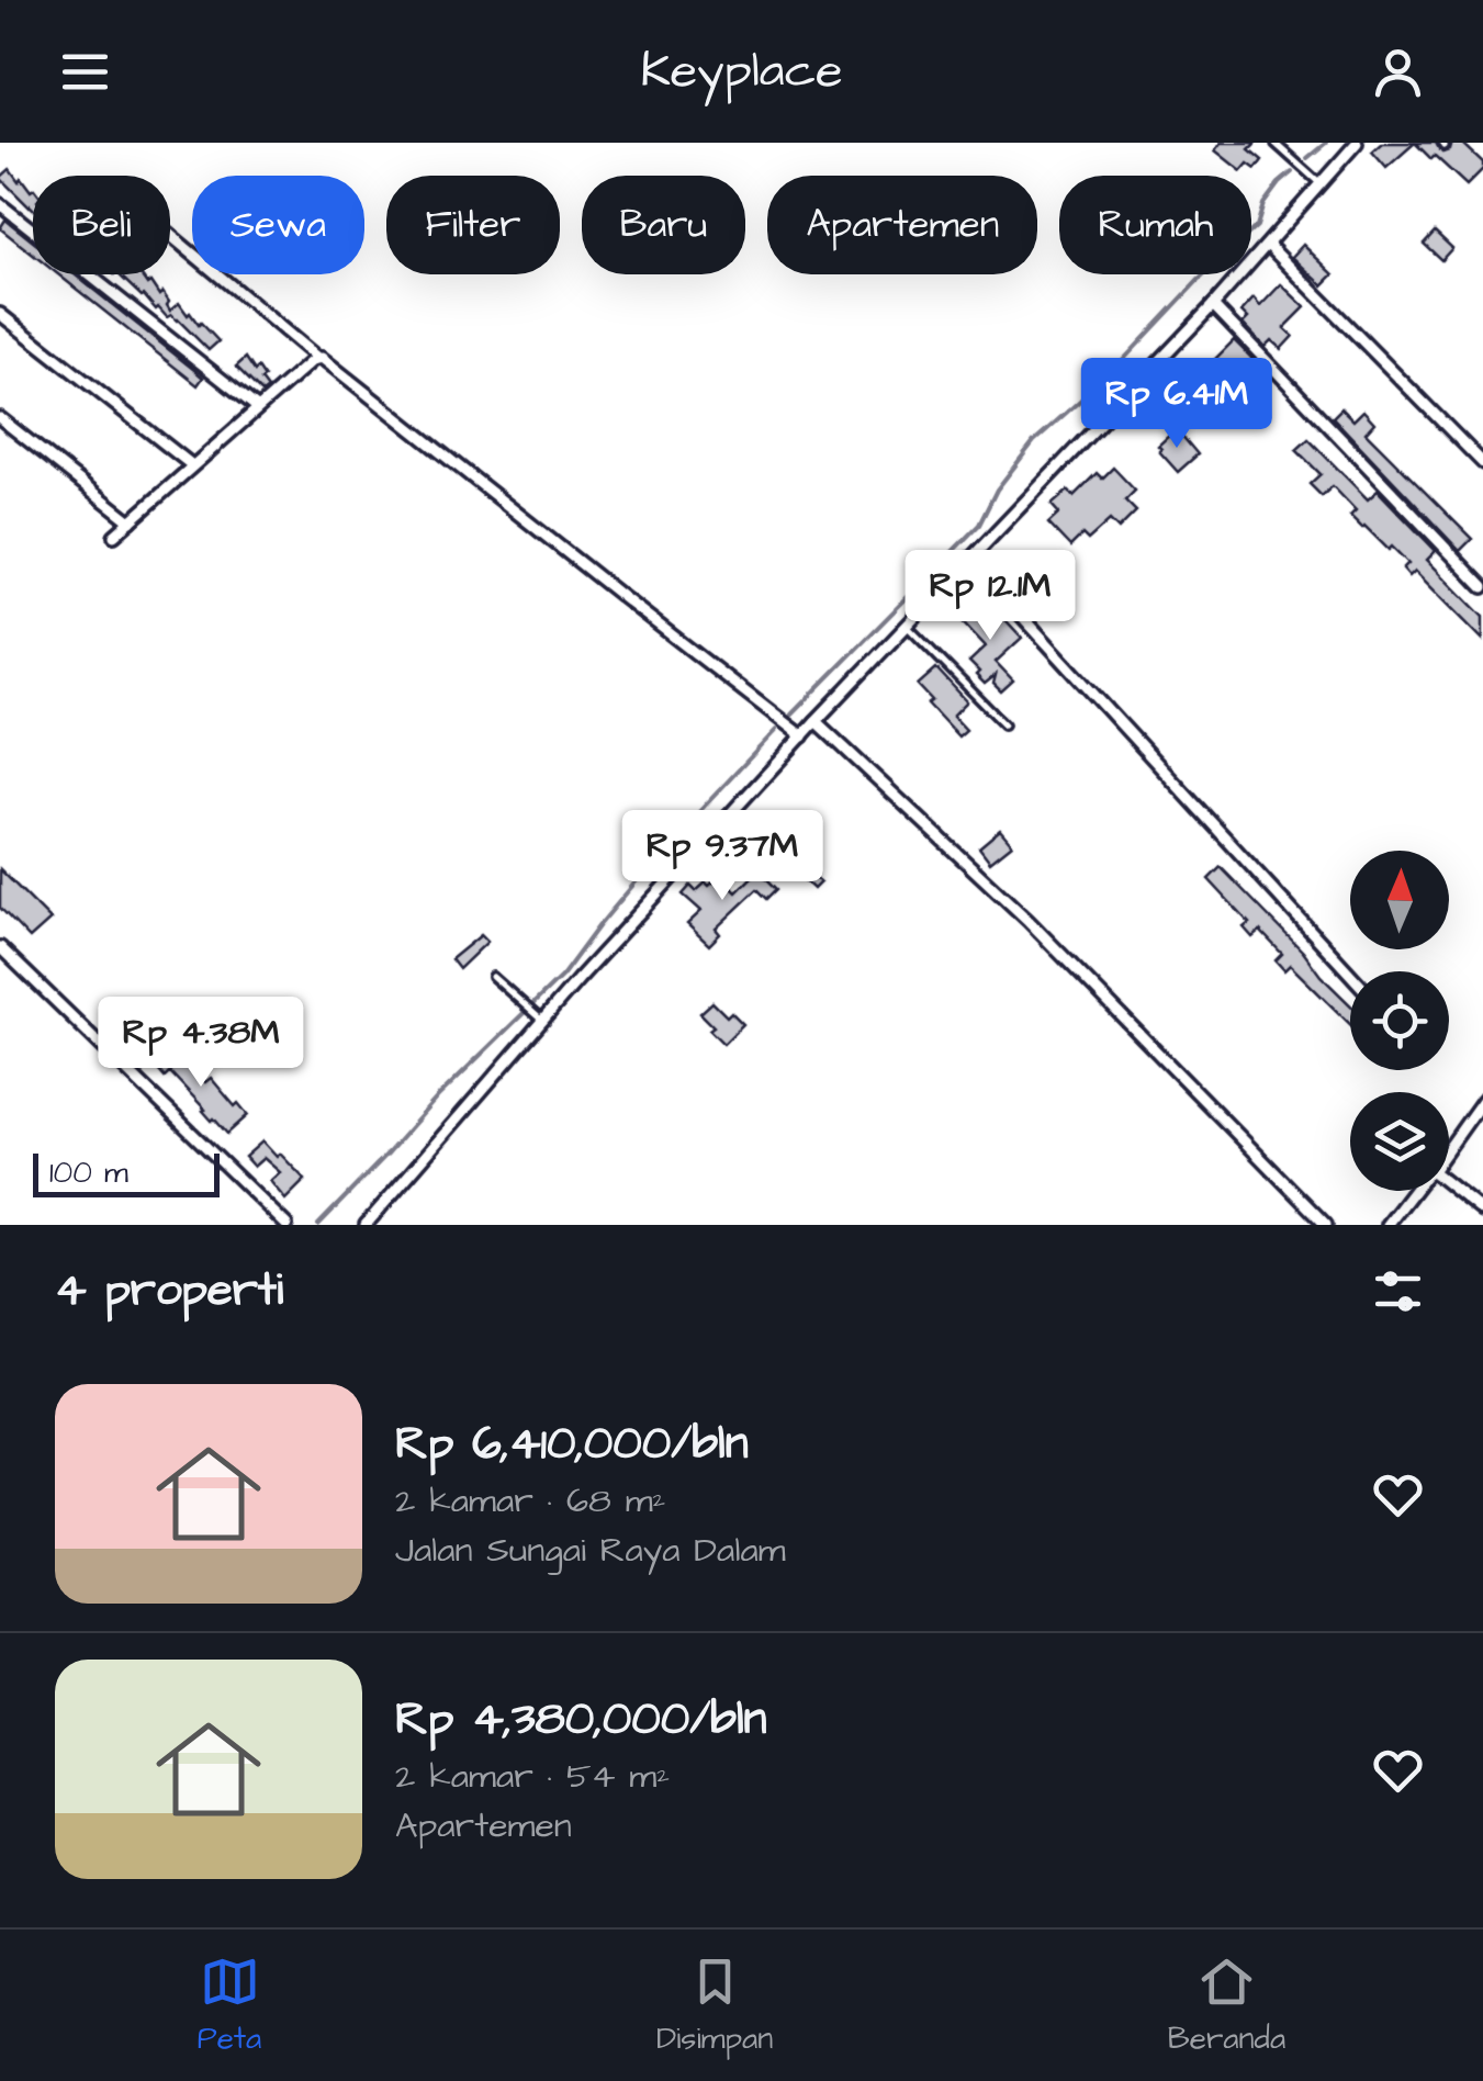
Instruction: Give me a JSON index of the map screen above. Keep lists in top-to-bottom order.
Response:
{
  "scale_bar": "100 m",
  "north": "top",
  "page": {
    "header": "Keyplace",
    "chip": [
      "Beli",
      "Sewa",
      "Filter",
      "Baru",
      "Apartemen",
      "Rumah"
    ],
    "price": [
      "Rp 6.41M",
      "Rp 12.1M",
      "Rp 9.37M",
      "Rp 4.38M"
    ],
    "scale": "100 m",
    "heading": "4 properti",
    "list": [
      {
        "name": "Rp 6,410,000/bln",
        "note": "2 kamar · 68 m² · Jalan Sungai Raya Dalam"
      },
      {
        "name": "Rp 4,380,000/bln",
        "note": "2 kamar · 54 m² · Apartemen"
      }
    ],
    "tabs": ["Peta", "Disimpan", "Beranda"]
  }
}
